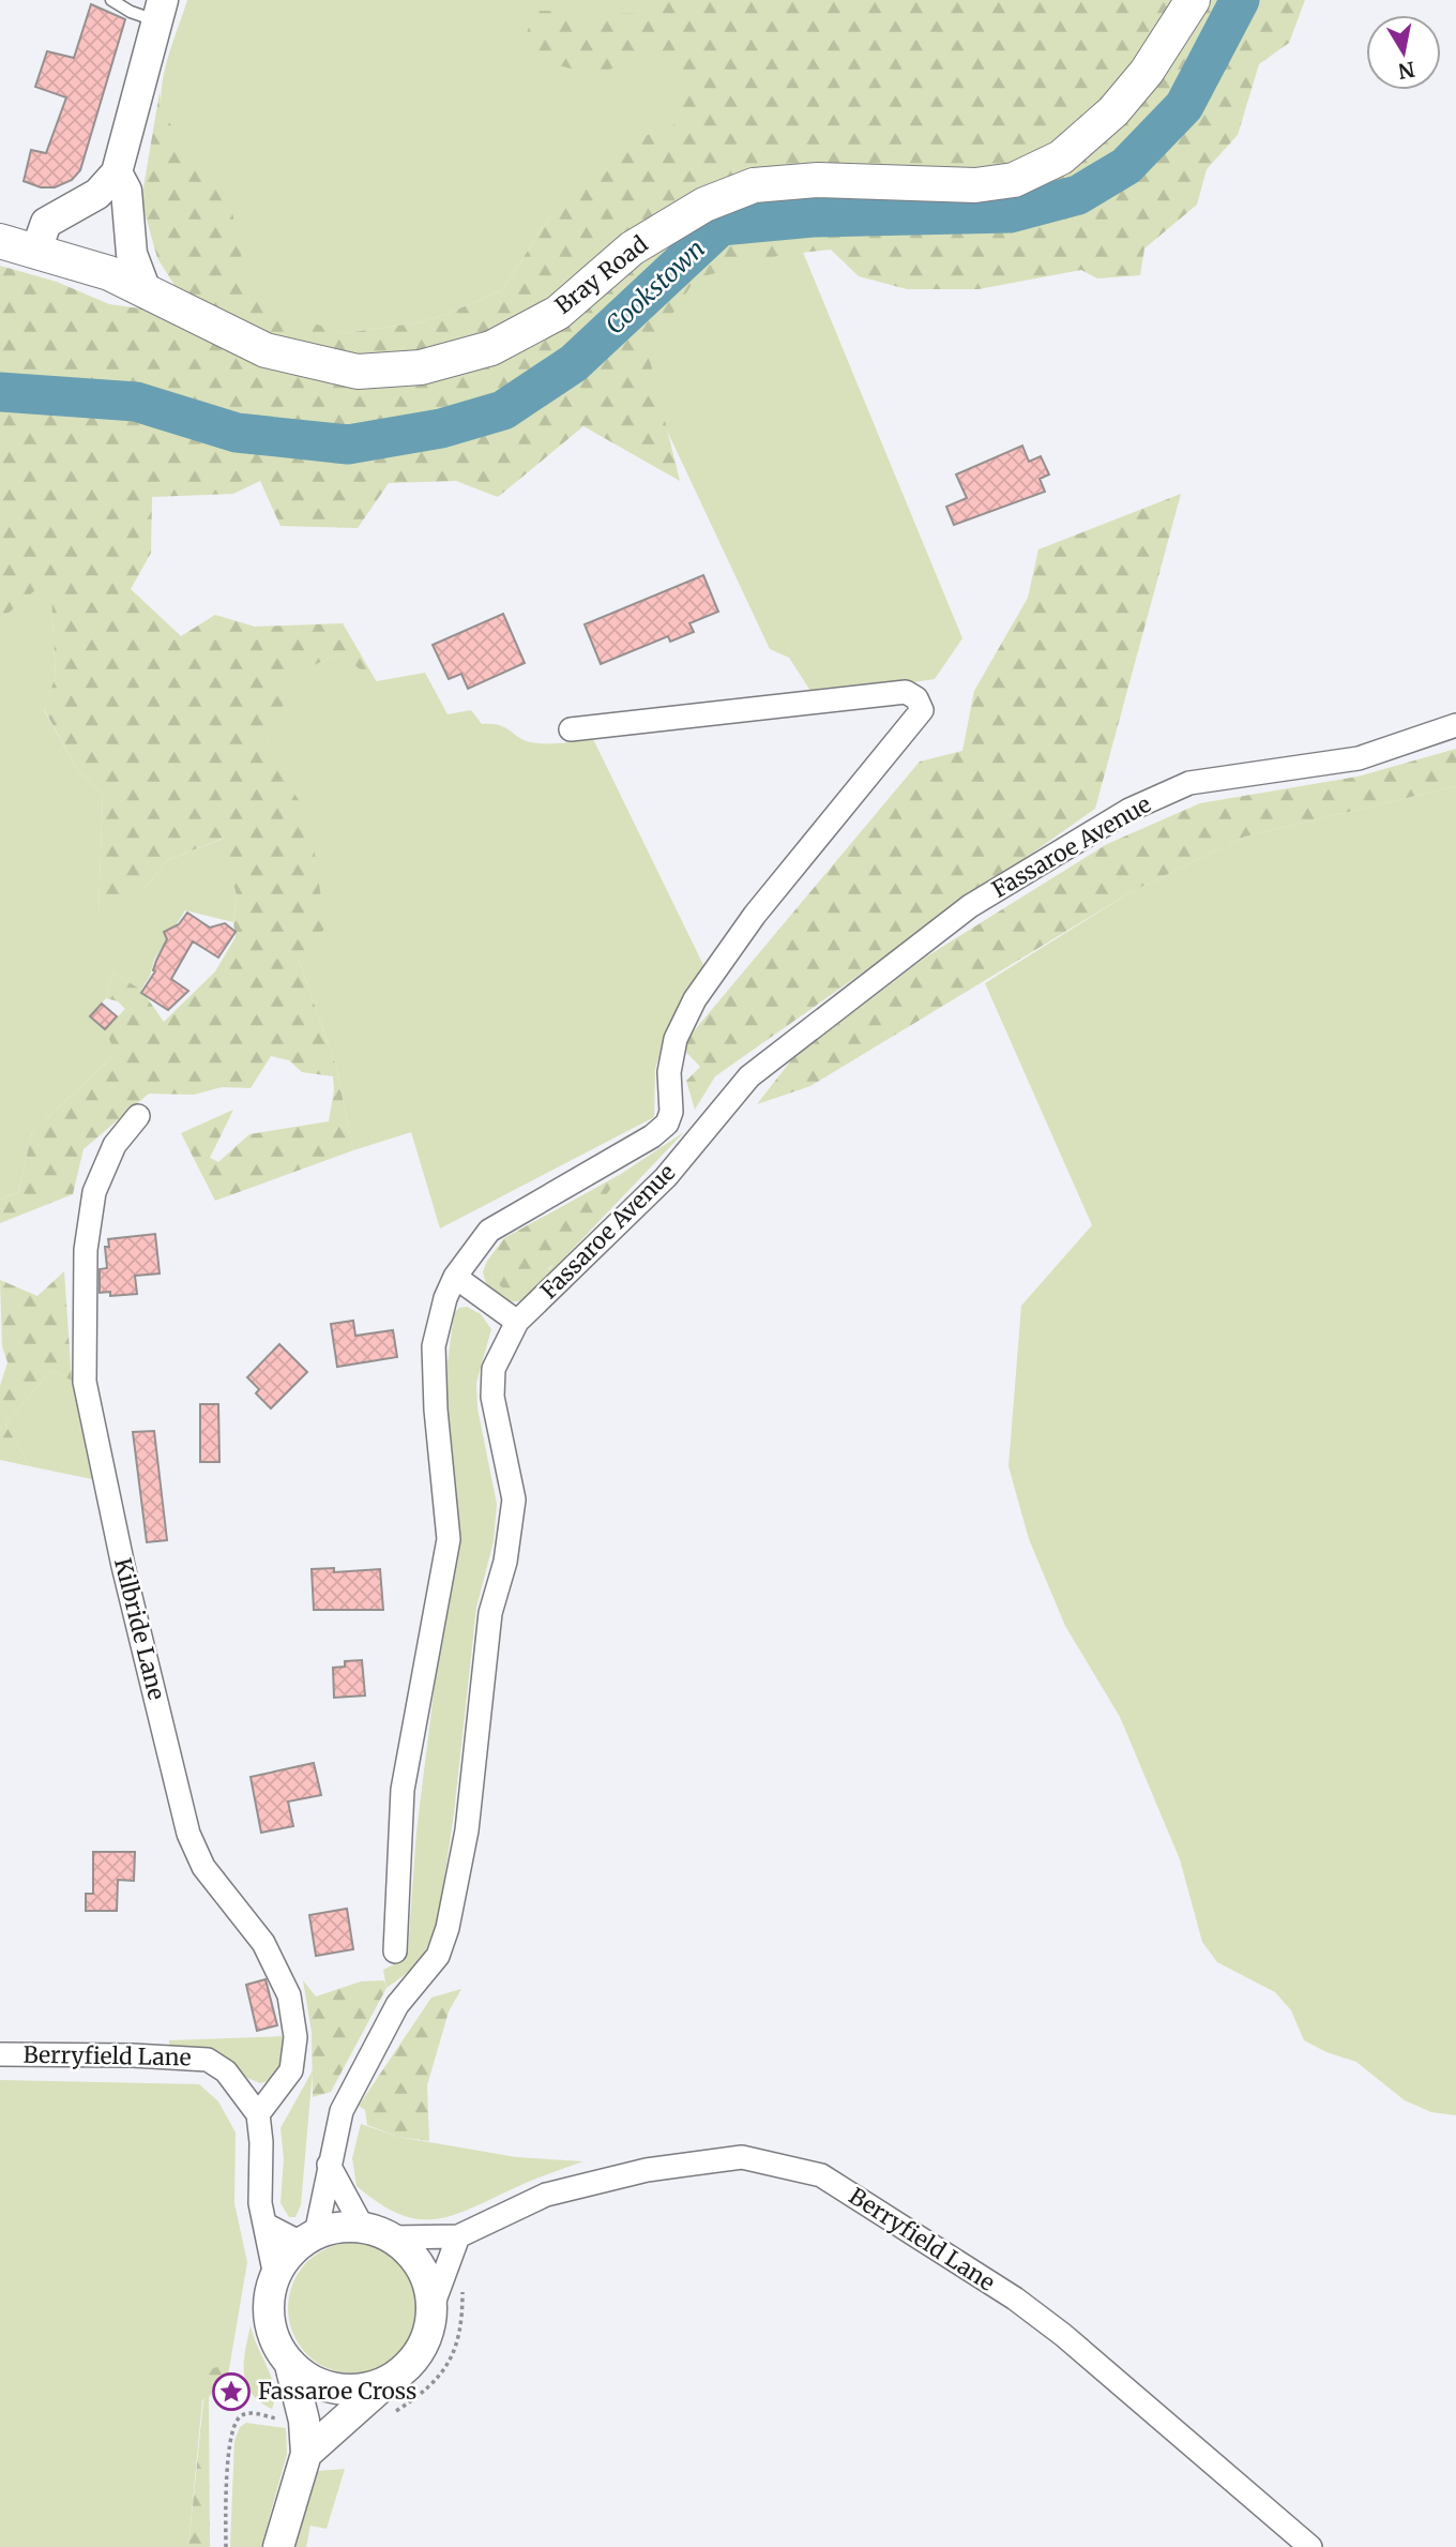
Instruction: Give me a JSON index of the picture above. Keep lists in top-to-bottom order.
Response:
{
  "streets": {
    "main road": ["Bray Road"],
    "street": ["Fassaroe Avenue", "Kilbride Lane", "Berryfield Lane"]
  },
  "crossings": [
    ["Fassaroe Avenue", "Berryfield Lane"],
    ["Kilbride Lane", "Berryfield Lane"]
  ],
  "water": ["Cookstown"],
  "places": {
    "place": ["Fassaroe Cross"]
  },
  "north": "bottom"
}
